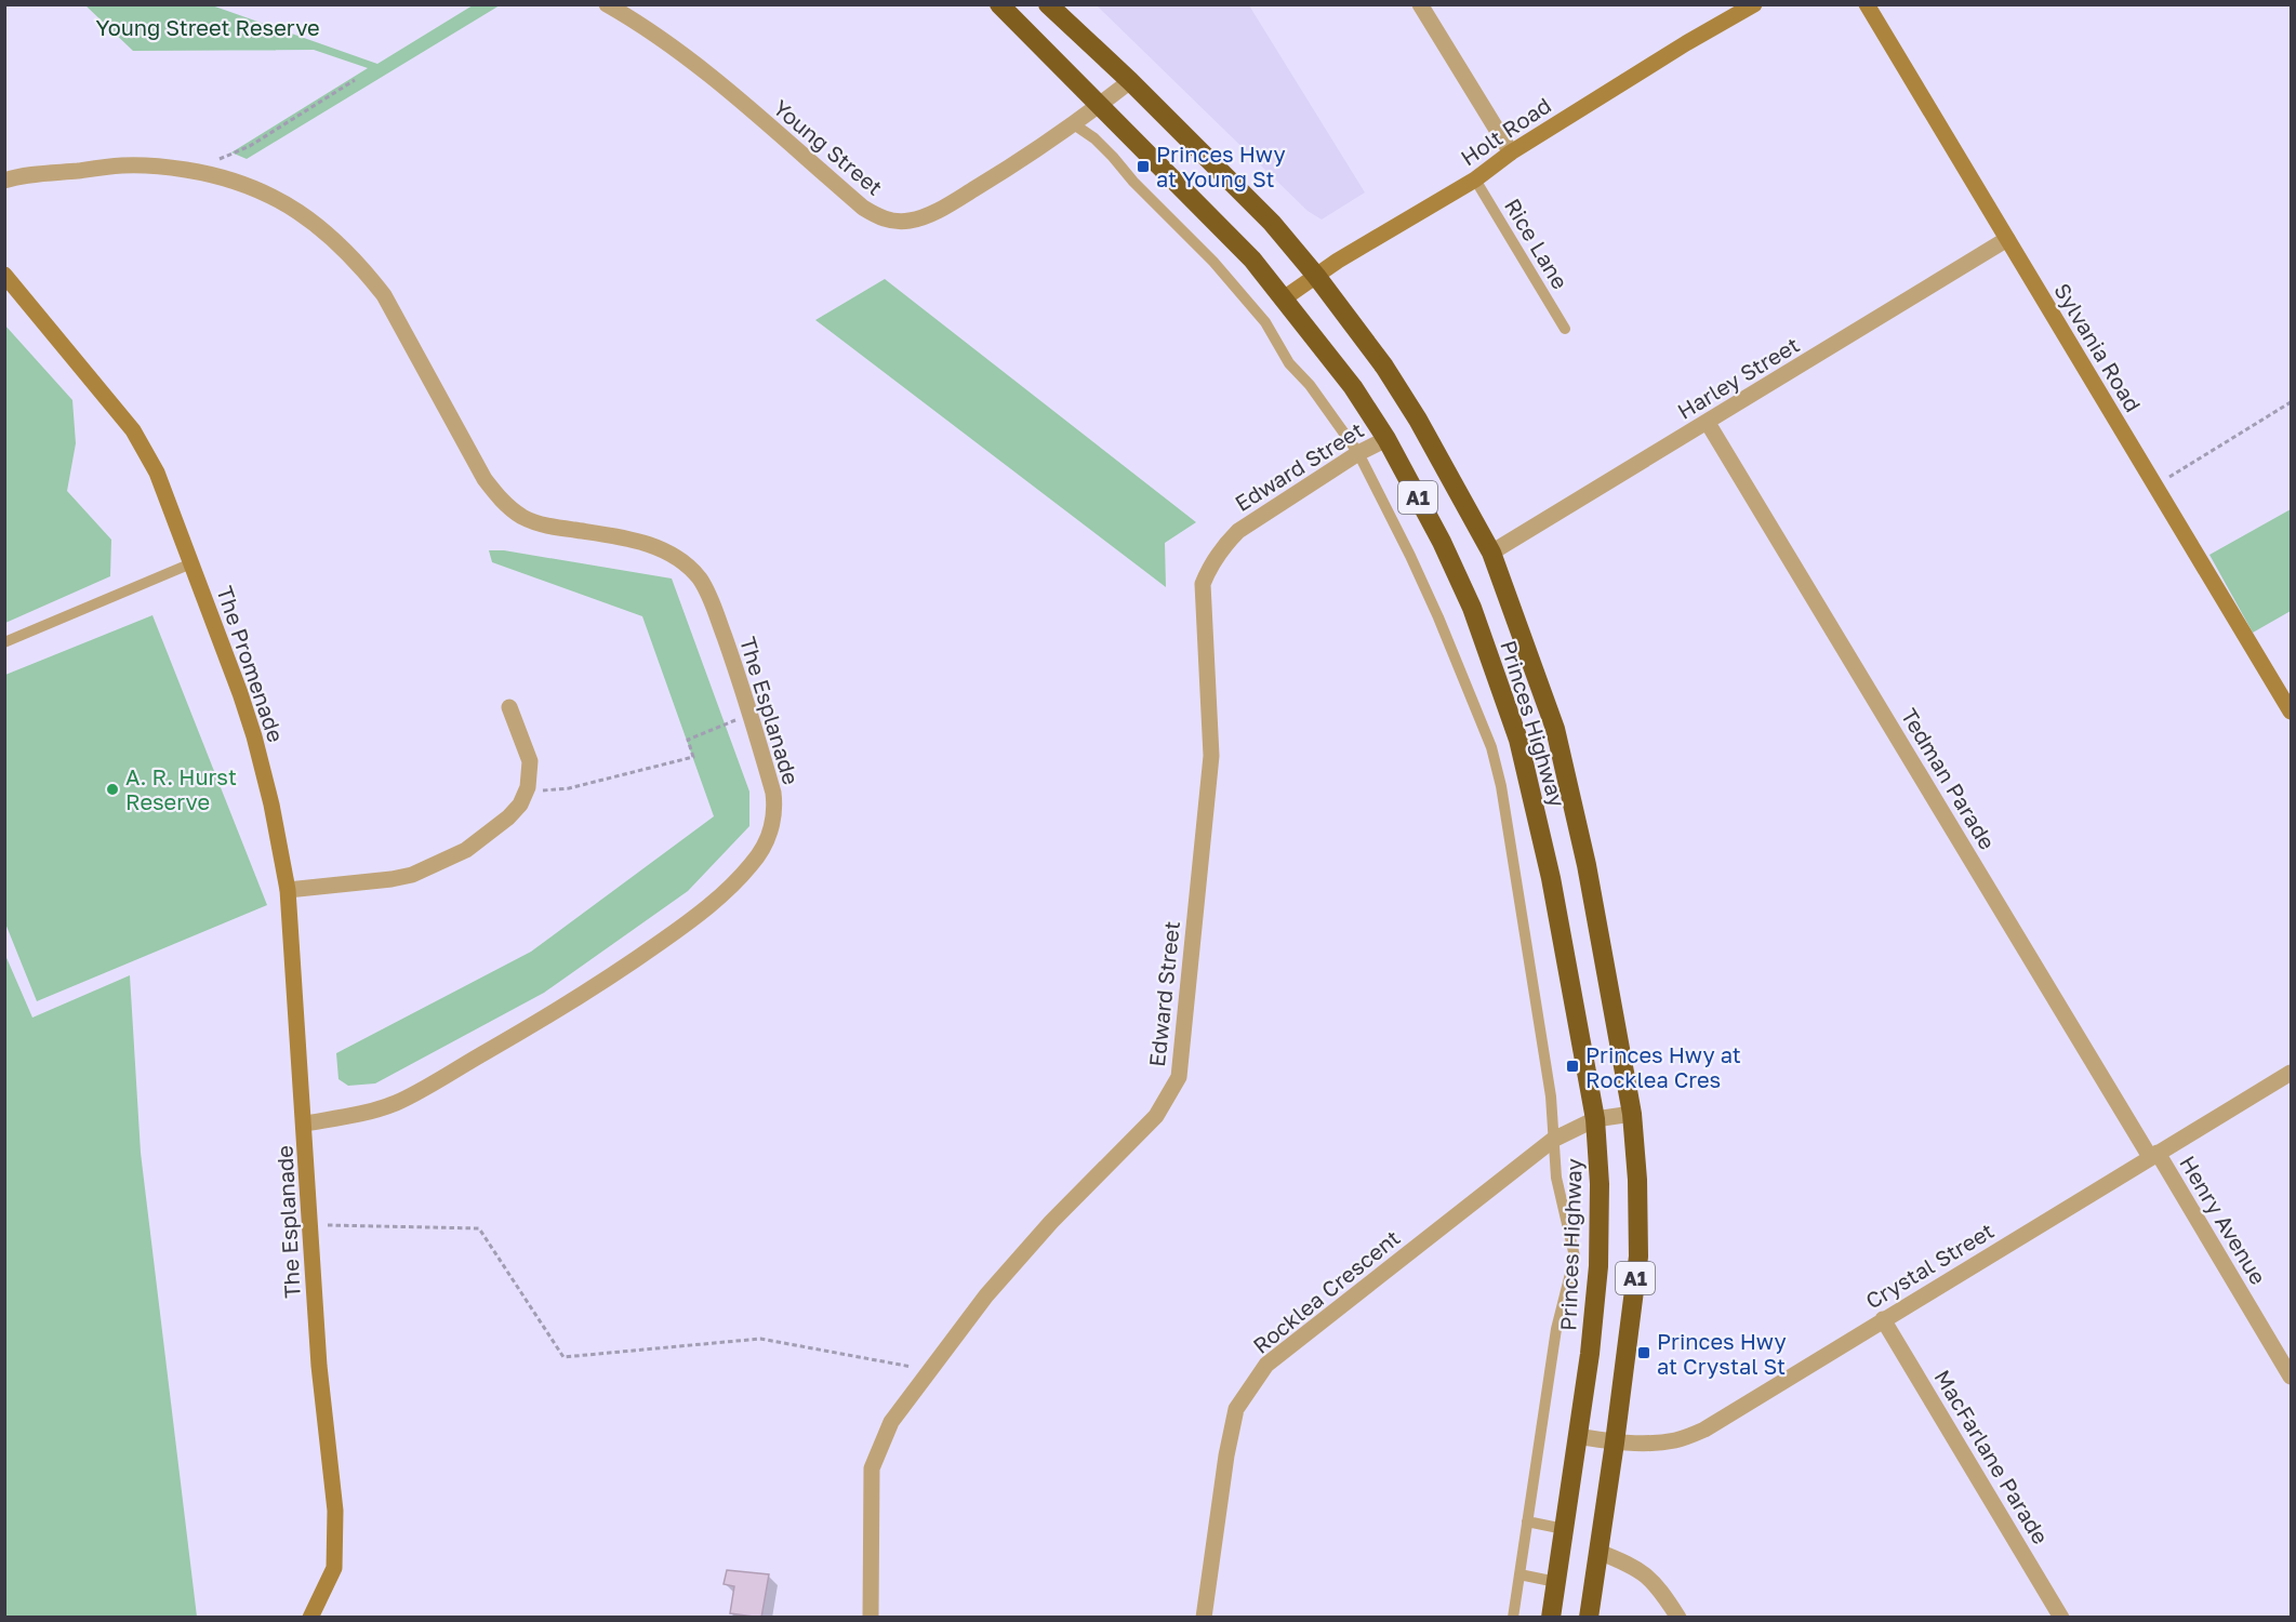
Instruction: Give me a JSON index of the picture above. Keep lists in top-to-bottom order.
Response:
{
  "streets": {
    "highway": ["A1", "Princes Highway"],
    "street": [
      "Holt Road",
      "Young Street",
      "Sylvania Road",
      "Harley Street",
      "Edward Street",
      "The Promenade",
      "The Esplanade",
      "Tedman Parade",
      "Henry Avenue",
      "Crystal Street",
      "Rocklea Crescent",
      "MacFarlane Parade"
    ],
    "lane": ["Rice Lane"]
  },
  "crossings": [
    ["Holt Road", "Rice Lane"],
    ["Holt Road", "Princes Highway"],
    ["Young Street", "Princes Highway"],
    ["Sylvania Road", "Harley Street"],
    ["Harley Street", "Princes Highway"],
    ["Harley Street", "Tedman Parade"],
    ["Edward Street", "Princes Highway"],
    ["The Promenade", "The Esplanade"],
    ["Princes Highway", "Crystal Street"],
    ["Princes Highway", "Rocklea Crescent"],
    ["Tedman Parade", "Henry Avenue"],
    ["Tedman Parade", "Crystal Street"],
    ["Henry Avenue", "Crystal Street"],
    ["Crystal Street", "MacFarlane Parade"]
  ],
  "parks": ["Young Street Reserve"],
  "places": {
    "transit": ["Princes Hwy at Young St", "Princes Hwy at Rocklea Cres", "Princes Hwy at Crystal St"],
    "other": ["A. R. Hurst Reserve"]
  }
}
